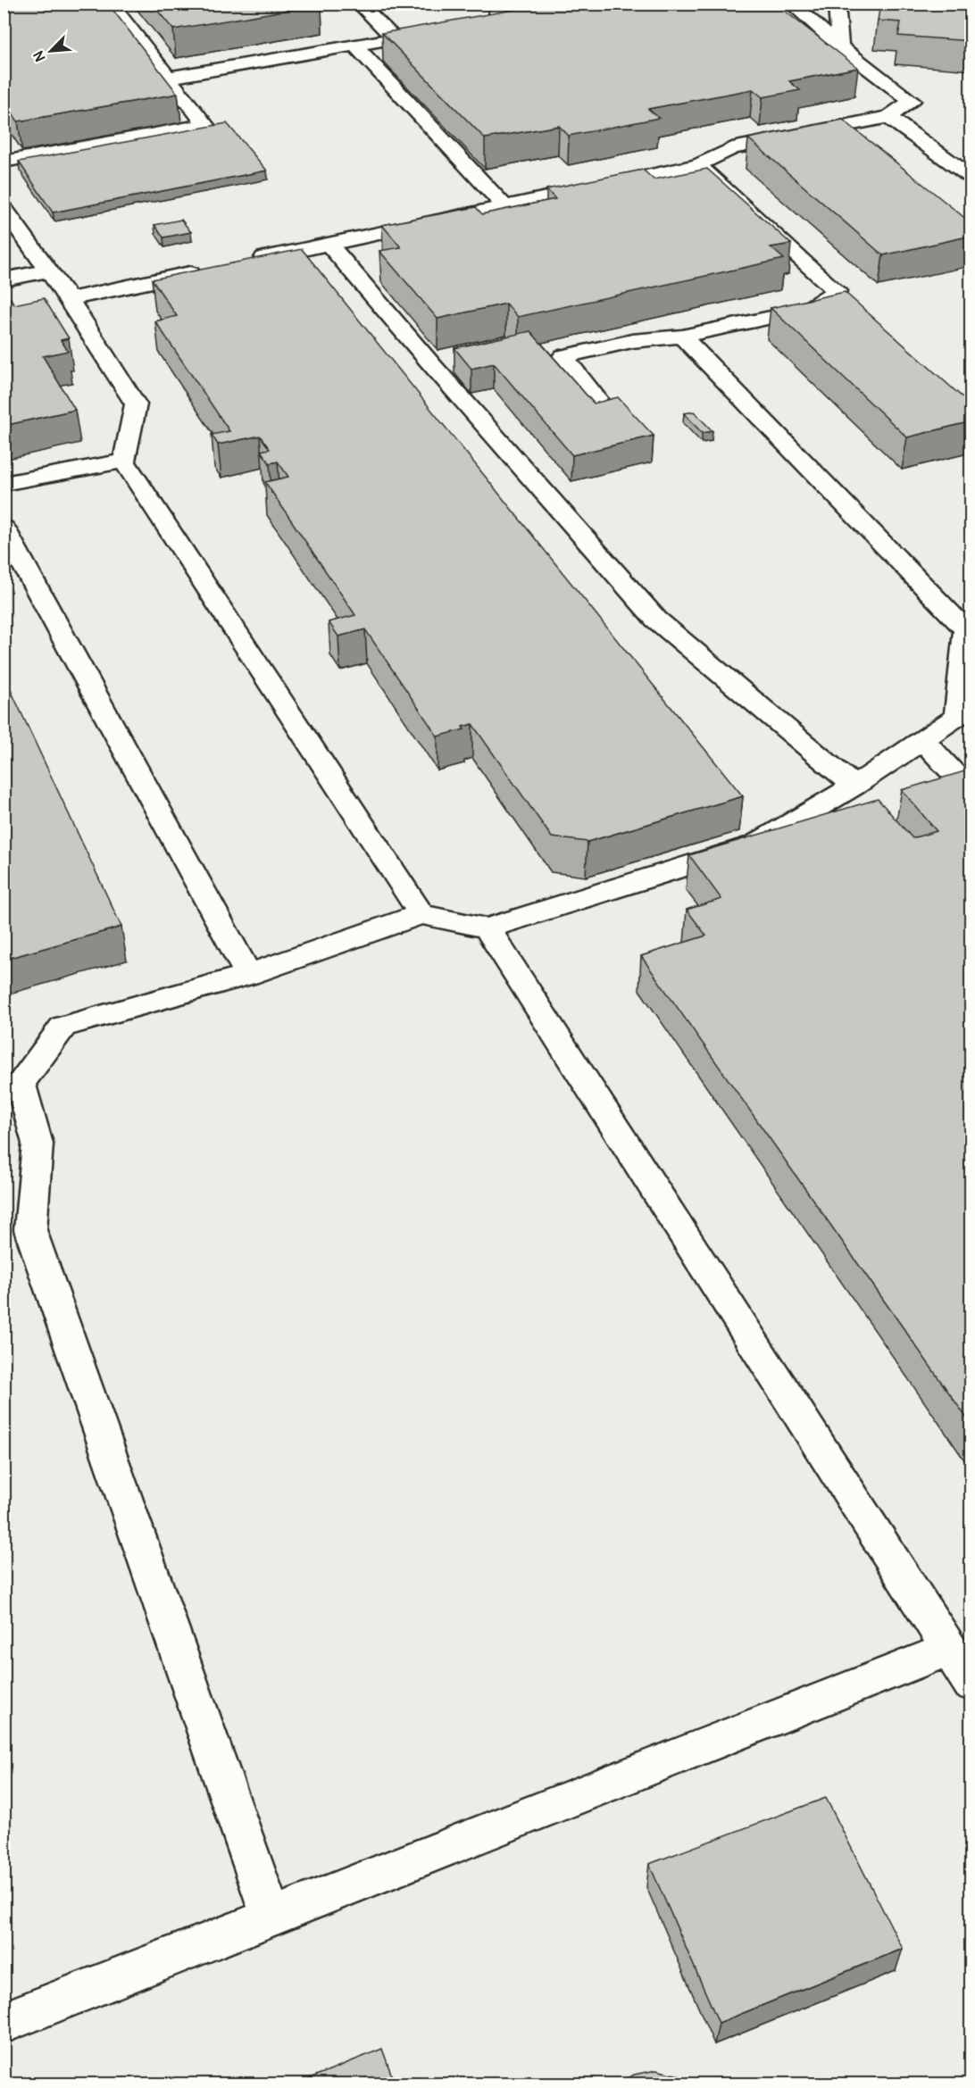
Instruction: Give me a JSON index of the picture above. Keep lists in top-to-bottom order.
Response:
{
  "north": "bottom left"
}
